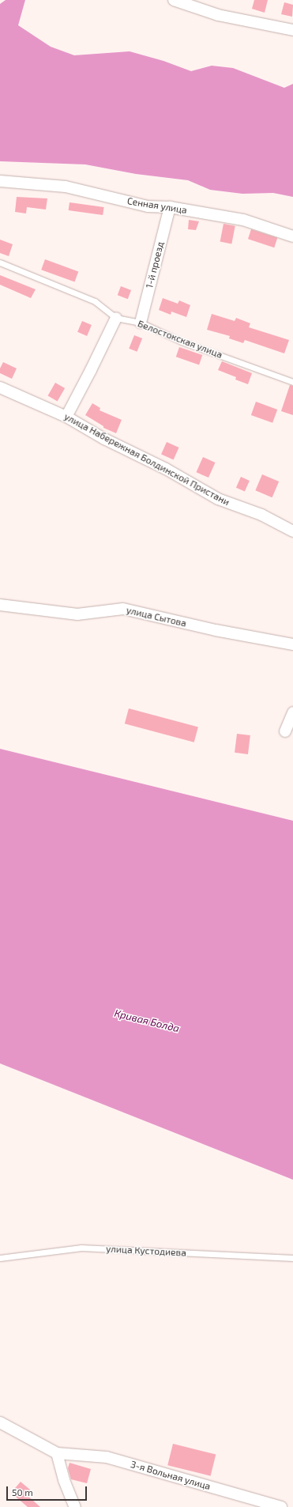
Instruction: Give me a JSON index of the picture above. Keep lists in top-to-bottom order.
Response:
{
  "streets": {
    "street": [
      "Сенная улица",
      "1-й проезд",
      "улица Набережная Болдинской Пристани",
      "улица Сытова",
      "3-я Вольная улица"
    ],
    "lane": ["Белостокская улица", "улица Кустодиева"]
  },
  "crossings": [
    ["Сенная улица", "1-й проезд"],
    ["1-й проезд", "Белостокская улица"]
  ],
  "water": ["Кривая Болда"],
  "scale_bar": "50 m"
}
